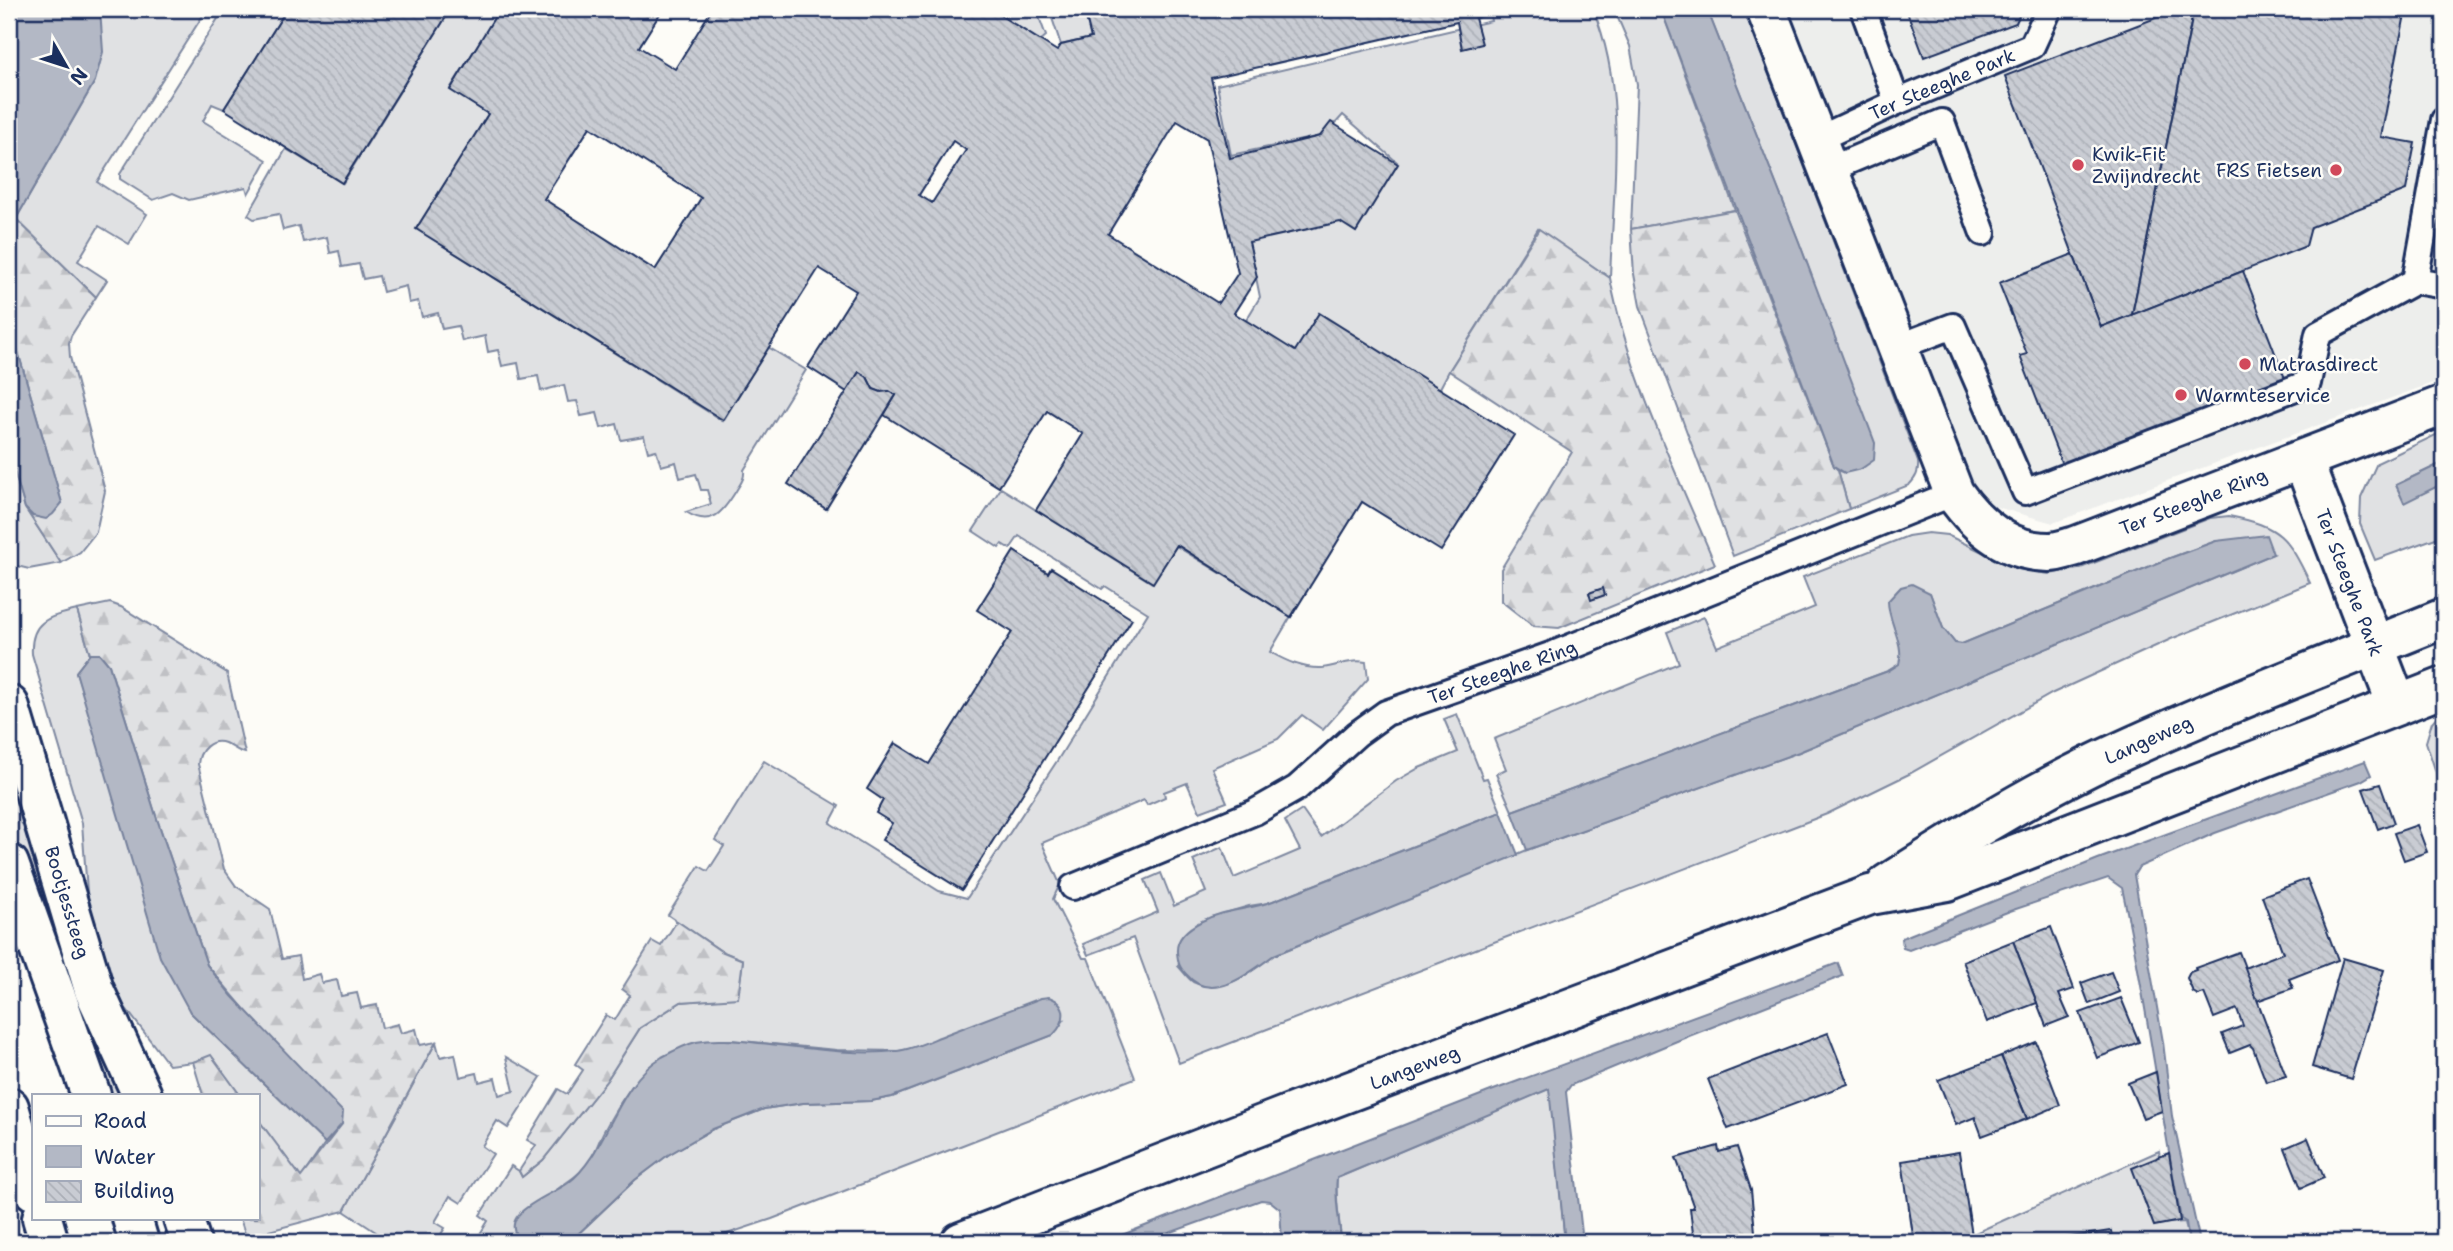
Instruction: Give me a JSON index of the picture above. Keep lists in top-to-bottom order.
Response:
{
  "streets": {
    "main road": [
      "Ter Steeghe Park",
      "Ter Steeghe Ring",
      "Langeweg",
      "Bootjessteeg"
    ]
  },
  "crossings": [
    ["Ter Steeghe Park", "Ter Steeghe Ring"],
    ["Ter Steeghe Park", "Langeweg"]
  ],
  "places": [
    "Kwik-Fit Zwijndrecht",
    "FRS Fietsen",
    "Matrasdirect",
    "Warmteservice"
  ],
  "legend": ["Road", "Water", "Building"],
  "north": "bottom right"
}
